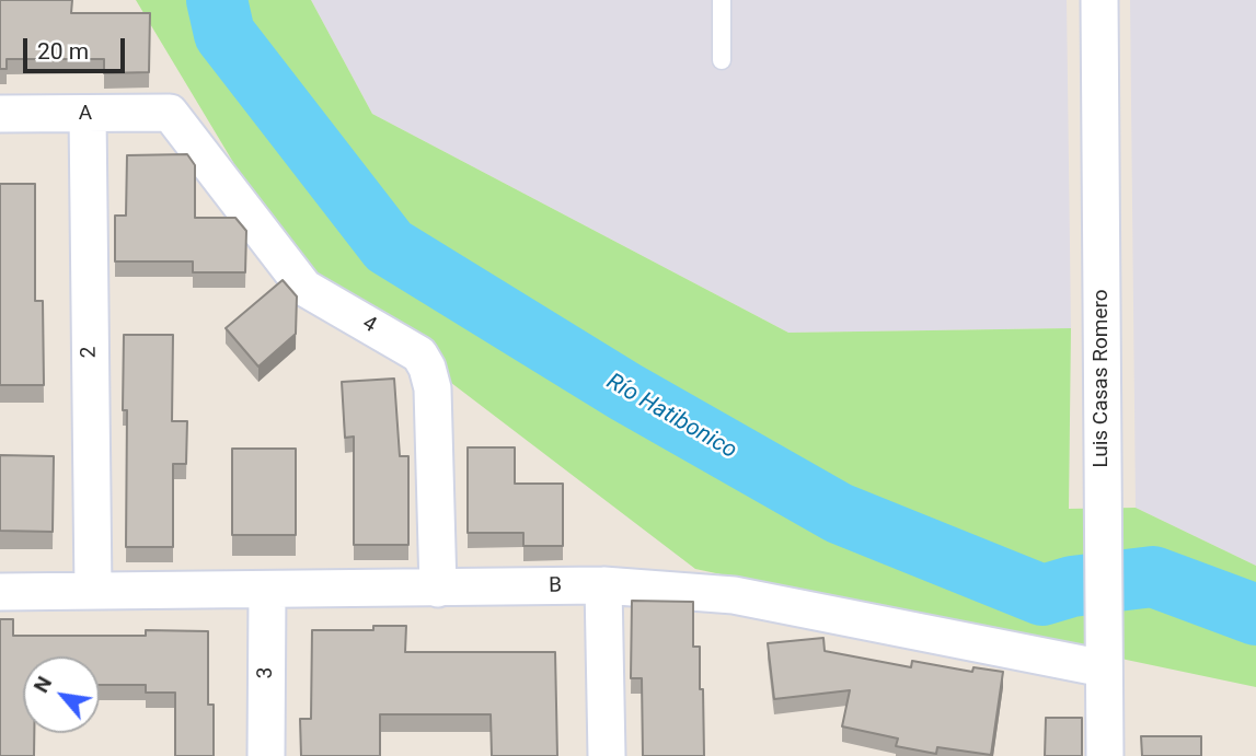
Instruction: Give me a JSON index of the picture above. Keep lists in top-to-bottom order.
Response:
{
  "streets": {
    "street": [
      "A",
      "4",
      "2",
      "Luis Casas Romero",
      "B",
      "3"
    ]
  },
  "crossings": [
    ["A", "4"],
    ["A", "2"],
    ["4", "B"],
    ["2", "B"],
    ["Luis Casas Romero", "B"],
    ["B", "3"]
  ],
  "water": ["Río Hatibonico"],
  "scale_bar": "20 m",
  "north": "top left"
}
